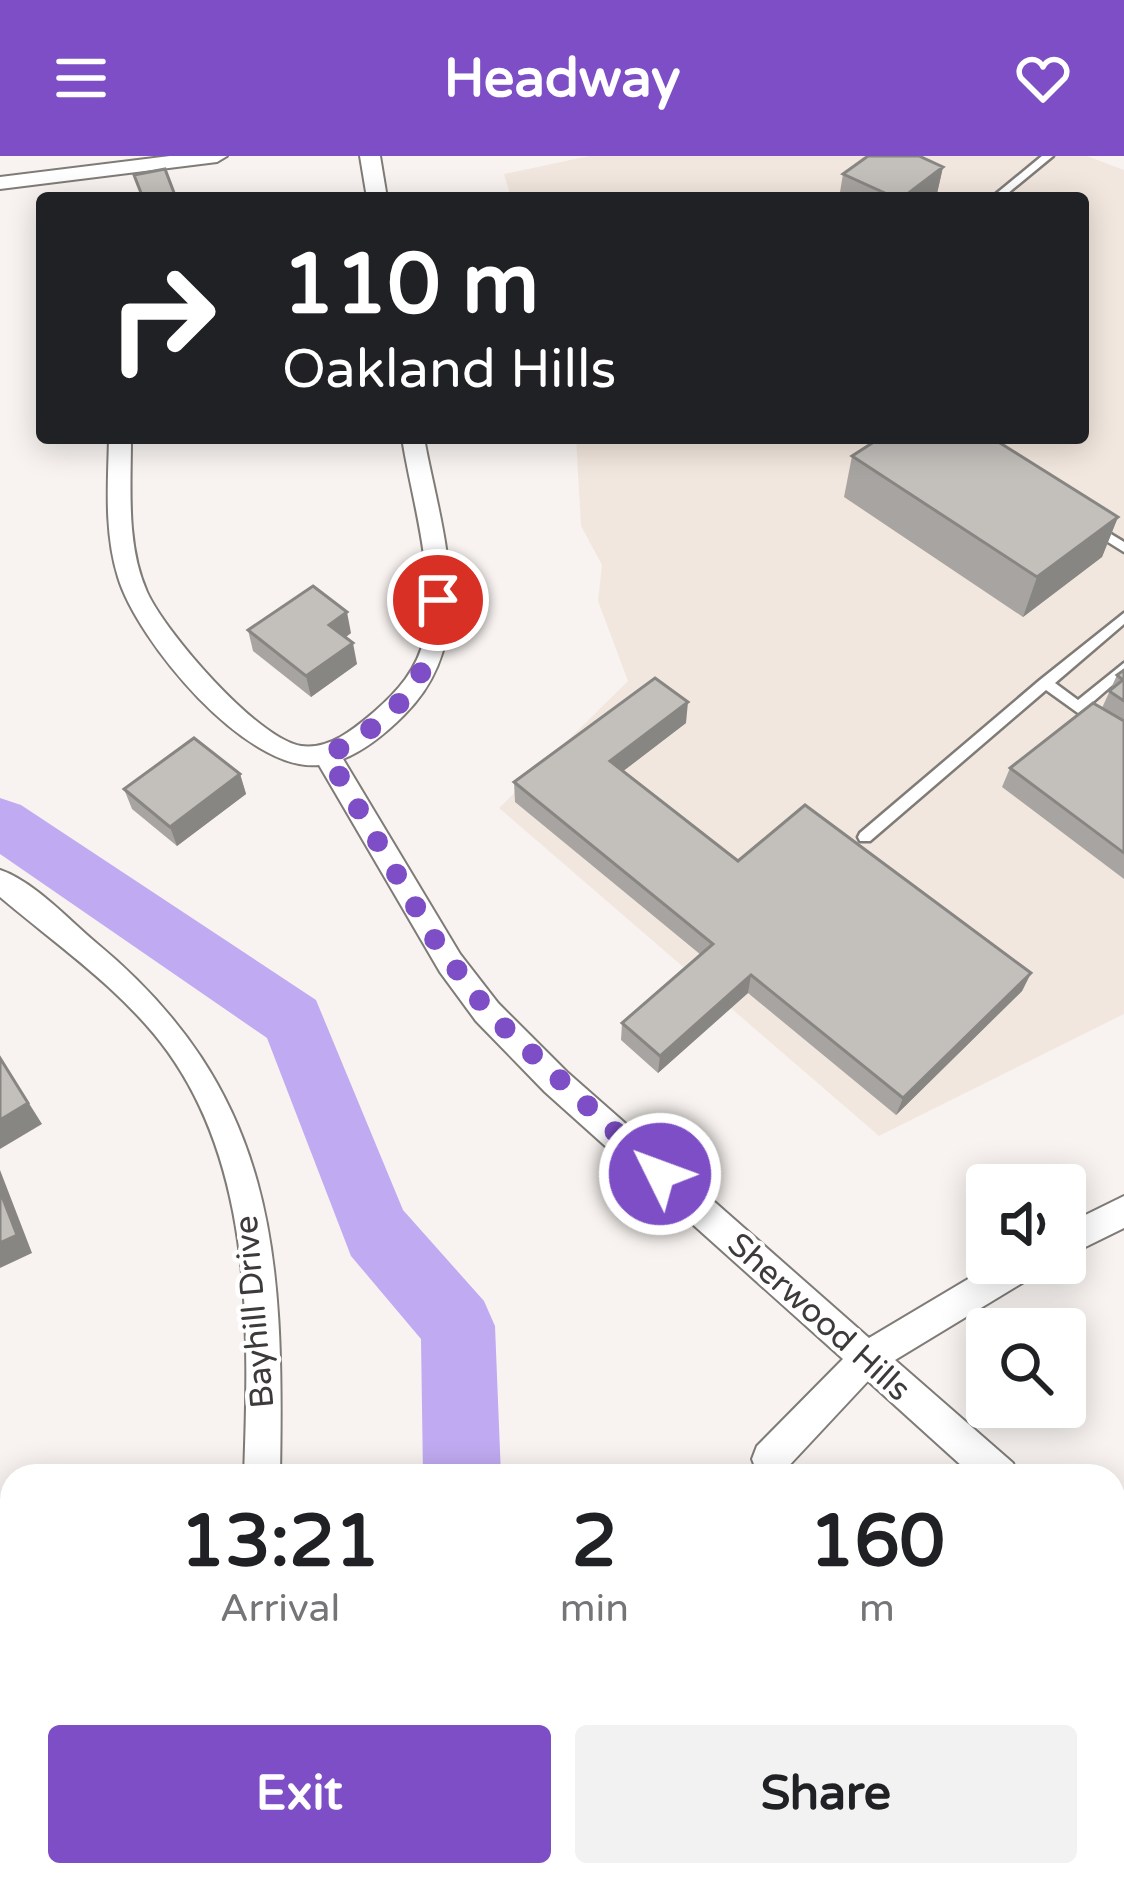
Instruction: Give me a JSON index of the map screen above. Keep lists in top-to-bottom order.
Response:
{
  "streets": {
    "street": ["Bayhill Drive", "Sherwood Hills"]
  },
  "page": {
    "header": "Headway",
    "turn": ["110 m", "Oakland Hills"],
    "eta": [
      "13:21",
      "Arrival",
      "2",
      "min",
      "160",
      "m"
    ],
    "buttons": ["Exit", "Share"]
  }
}
